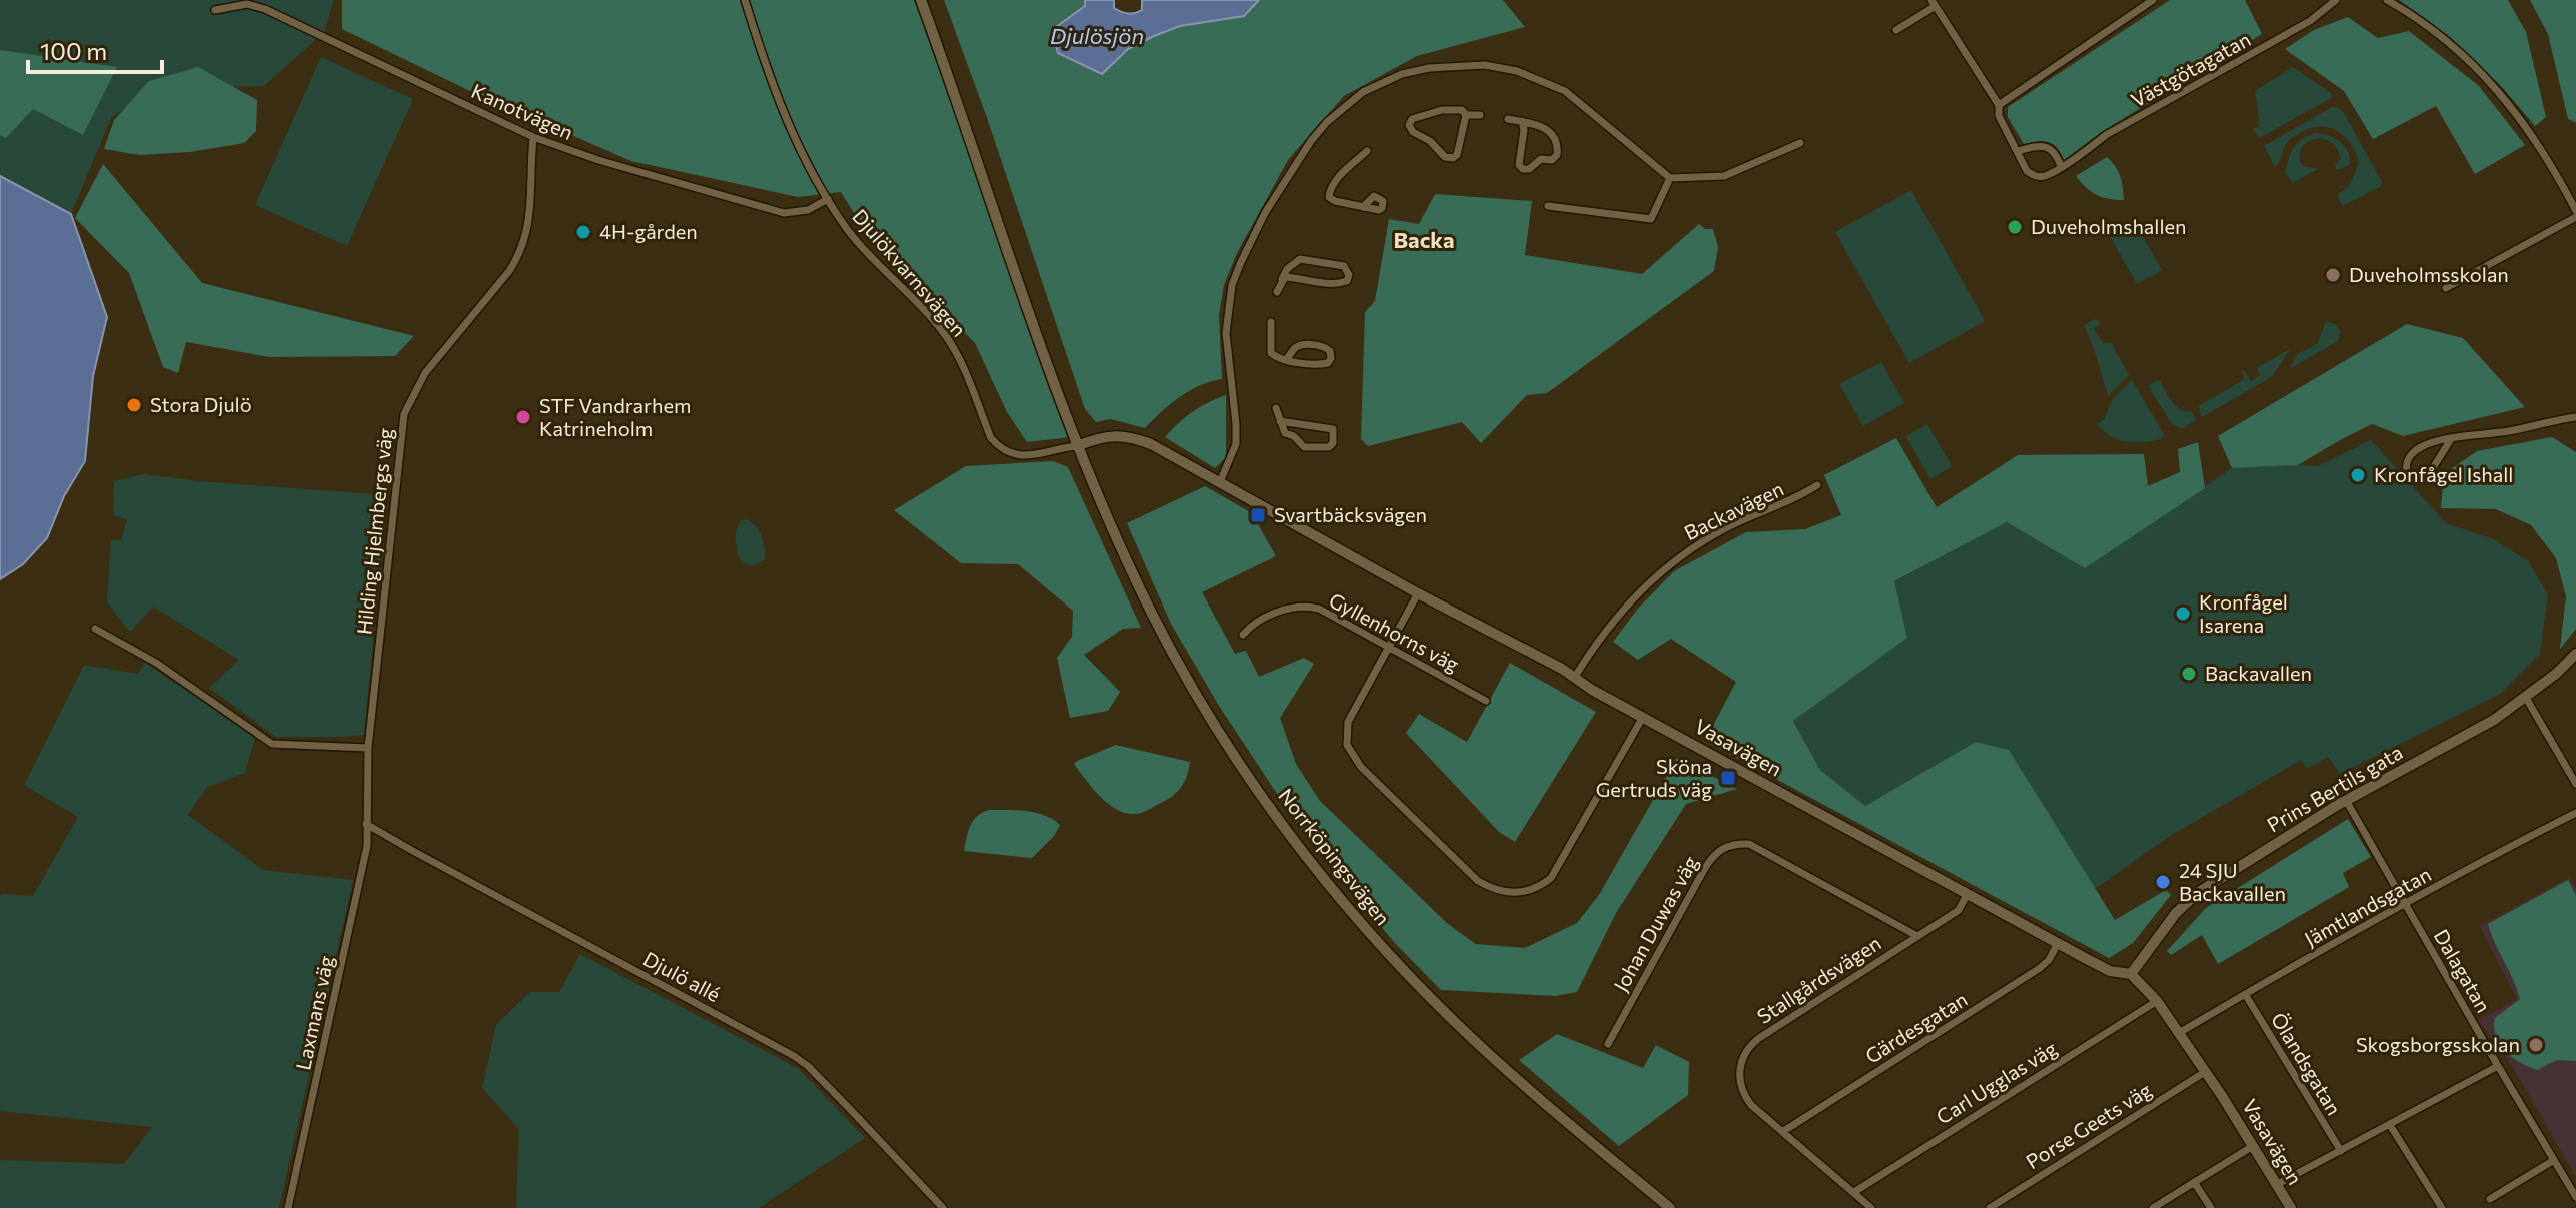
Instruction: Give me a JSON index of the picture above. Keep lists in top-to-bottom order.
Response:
{
  "streets": {
    "street": [
      "Västgötagatan",
      "Kanotvägen",
      "Djulökvarnsvägen",
      "Backavägen",
      "Hilding Hjelmbergs väg",
      "Gyllenhorns väg",
      "Vasavägen",
      "Prins Bertils gata",
      "Norrköpingsvägen",
      "Jämtlandsgatan",
      "Johan Duwas väg",
      "Dalagatan",
      "Djulö allé",
      "Stallgårdsvägen",
      "Laxmans väg",
      "Gärdesgatan",
      "Ölandsgatan",
      "Carl Ugglas väg",
      "Porse Geets väg"
    ]
  },
  "crossings": [
    ["Kanotvägen", "Djulökvarnsvägen"],
    ["Kanotvägen", "Hilding Hjelmbergs väg"],
    ["Djulökvarnsvägen", "Vasavägen"],
    ["Djulökvarnsvägen", "Norrköpingsvägen"],
    ["Backavägen", "Vasavägen"],
    ["Hilding Hjelmbergs väg", "Djulö allé"],
    ["Hilding Hjelmbergs väg", "Laxmans väg"],
    ["Vasavägen", "Prins Bertils gata"],
    ["Vasavägen", "Norrköpingsvägen"],
    ["Vasavägen", "Jämtlandsgatan"],
    ["Vasavägen", "Stallgårdsvägen"],
    ["Vasavägen", "Gärdesgatan"],
    ["Vasavägen", "Carl Ugglas väg"],
    ["Vasavägen", "Porse Geets väg"],
    ["Prins Bertils gata", "Dalagatan"],
    ["Jämtlandsgatan", "Dalagatan"],
    ["Jämtlandsgatan", "Ölandsgatan"],
    ["Johan Duwas väg", "Stallgårdsvägen"],
    ["Djulö allé", "Laxmans väg"],
    ["Stallgårdsvägen", "Gärdesgatan"],
    ["Stallgårdsvägen", "Carl Ugglas väg"]
  ],
  "districts": ["Backa"],
  "water": ["Djulösjön"],
  "places": {
    "other": [
      "Duveholmshallen",
      "4H-gården",
      "Duveholmsskolan",
      "Stora Djulö",
      "STF Vandrarhem Katrineholm",
      "Kronfågel Ishall",
      "Kronfågel Isarena",
      "Backavallen",
      "24 SJU Backavallen",
      "Skogsborgsskolan"
    ],
    "transit": ["Svartbäcksvägen", "Sköna Gertruds väg"]
  },
  "scale_bar": "100 m"
}
